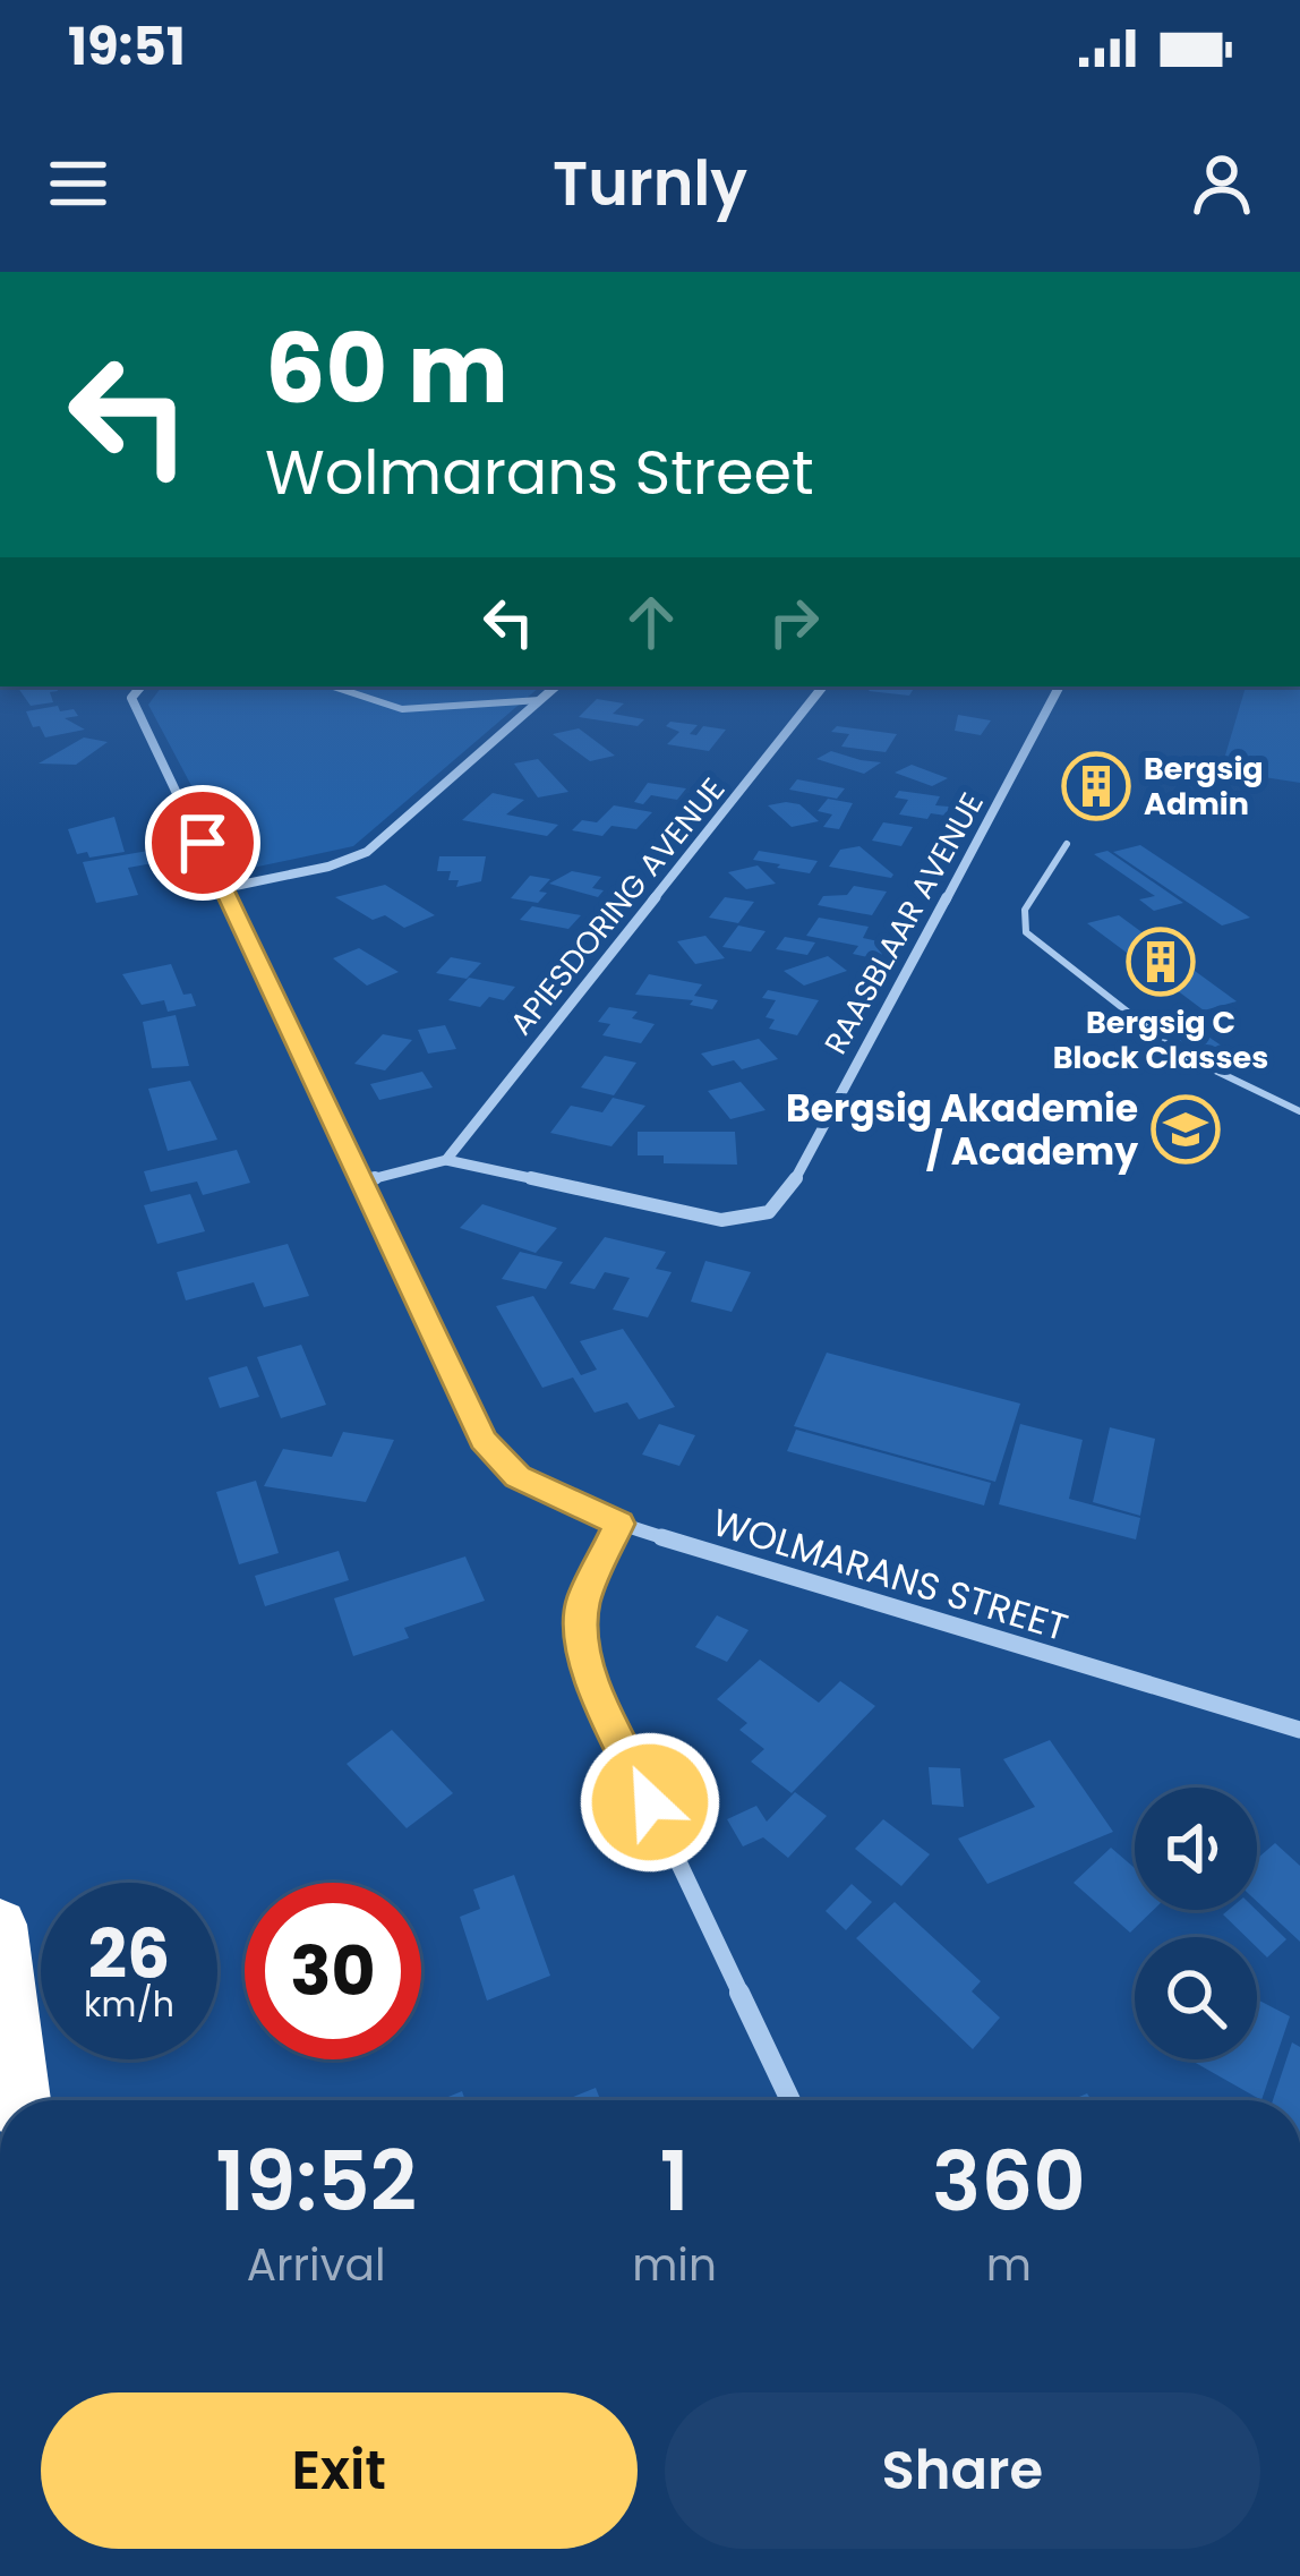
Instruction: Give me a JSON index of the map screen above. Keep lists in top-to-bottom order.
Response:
{
  "streets": {
    "street": ["APIESDORING AVENUE", "RAASBLAAR AVENUE", "WOLMARANS STREET"]
  },
  "crossings": [
    ["APIESDORING AVENUE", "RAASBLAAR AVENUE"]
  ],
  "places": {
    "building": ["Bergsig Admin", "Bergsig C Block Classes"],
    "school or university": ["Bergsig Akademie / Academy"]
  },
  "page": {
    "status": "19:51",
    "header": "Turnly",
    "turn": ["60 m", "Wolmarans Street"],
    "speed": "26 km/h",
    "limit": "30",
    "eta": [
      "19:52",
      "Arrival",
      "1",
      "min",
      "360",
      "m"
    ],
    "buttons": ["Exit", "Share"]
  }
}
